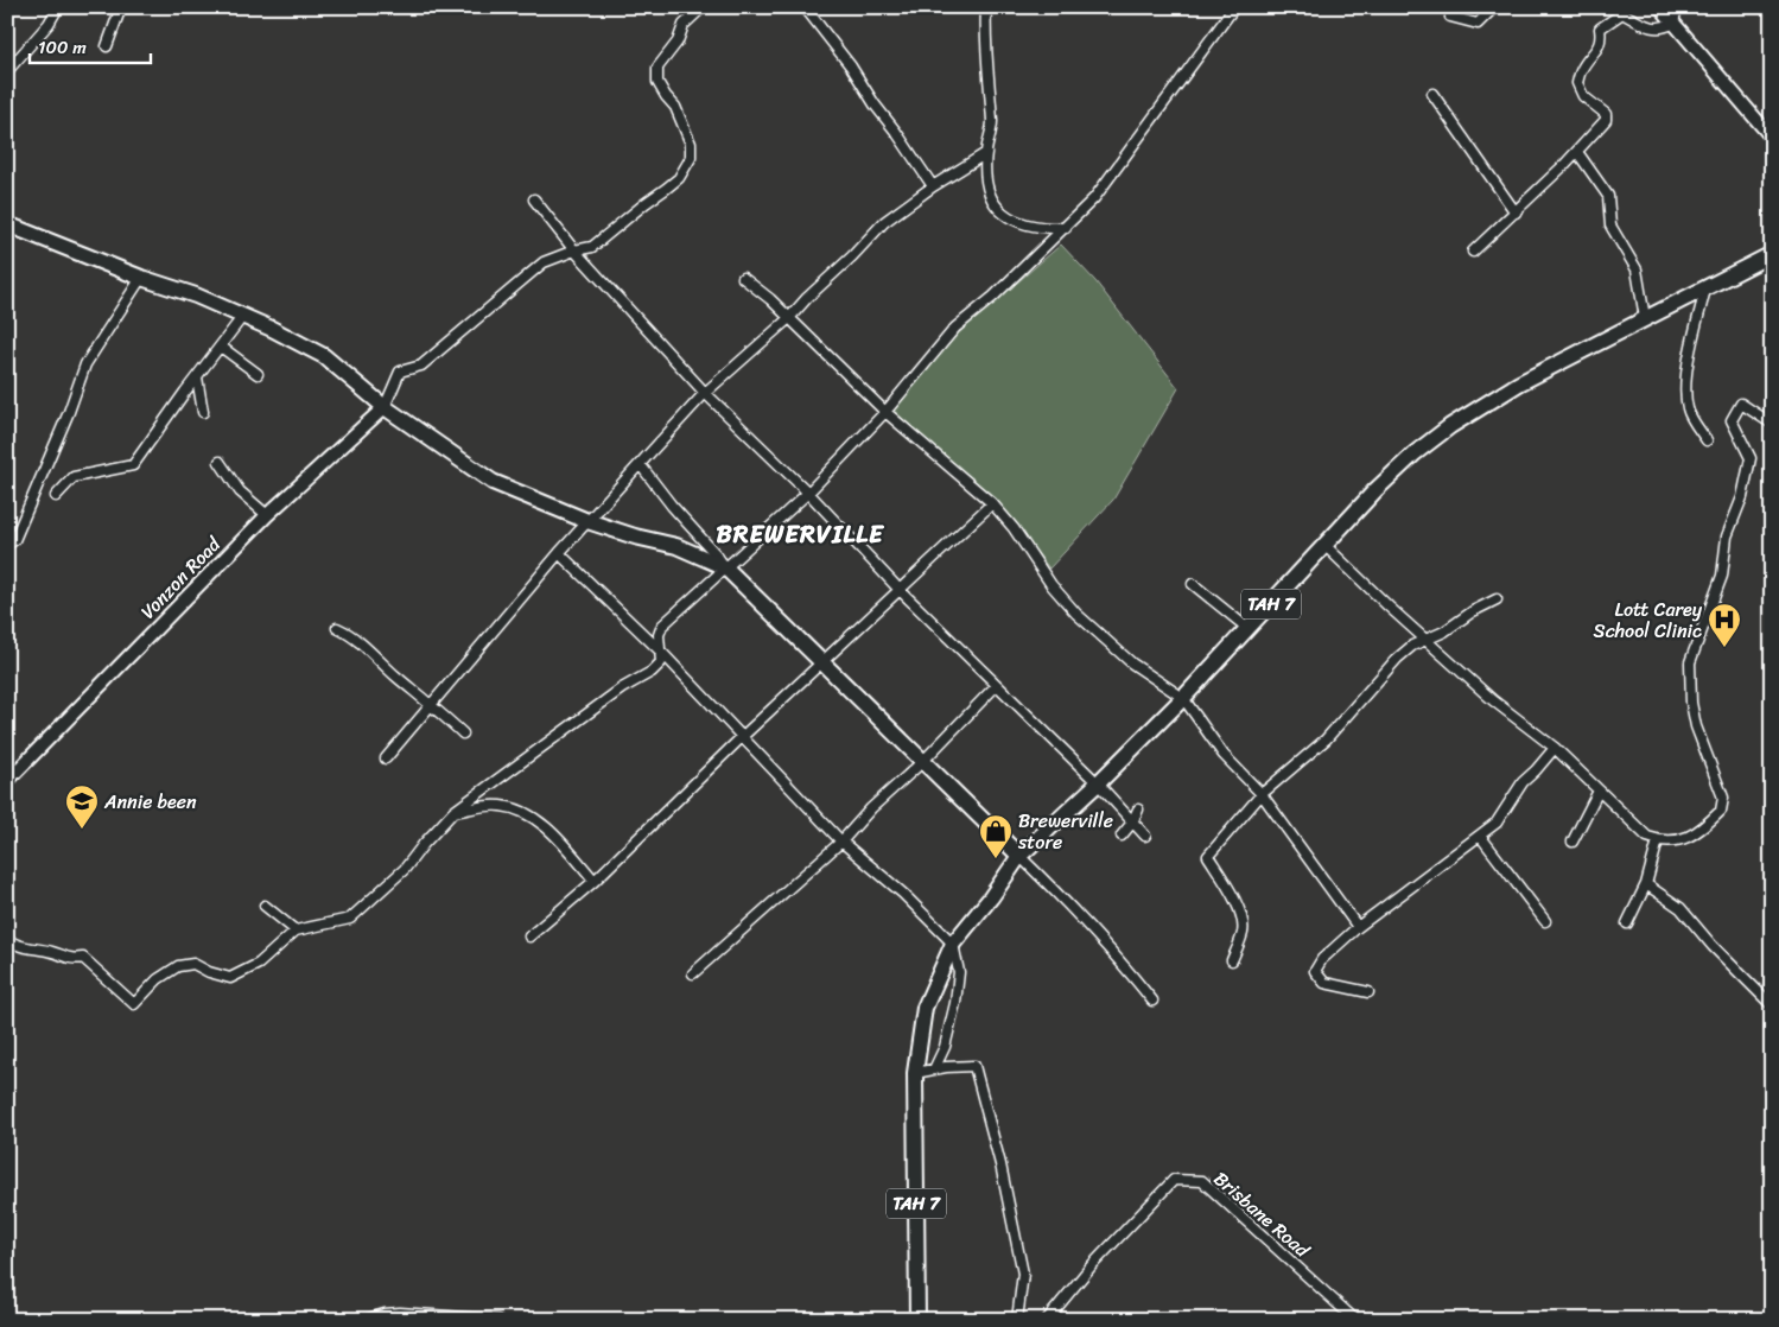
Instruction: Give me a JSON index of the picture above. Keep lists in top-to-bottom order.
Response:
{
  "streets": {
    "main road": ["TAH 7"],
    "street": ["Vonzon Road", "Brisbane Road"]
  },
  "districts": ["BREWERVILLE"],
  "places": {
    "hospital": ["Lott Carey School Clinic"],
    "school or university": ["Annie been"],
    "shop": ["Brewerville store"]
  },
  "scale_bar": "100 m"
}
